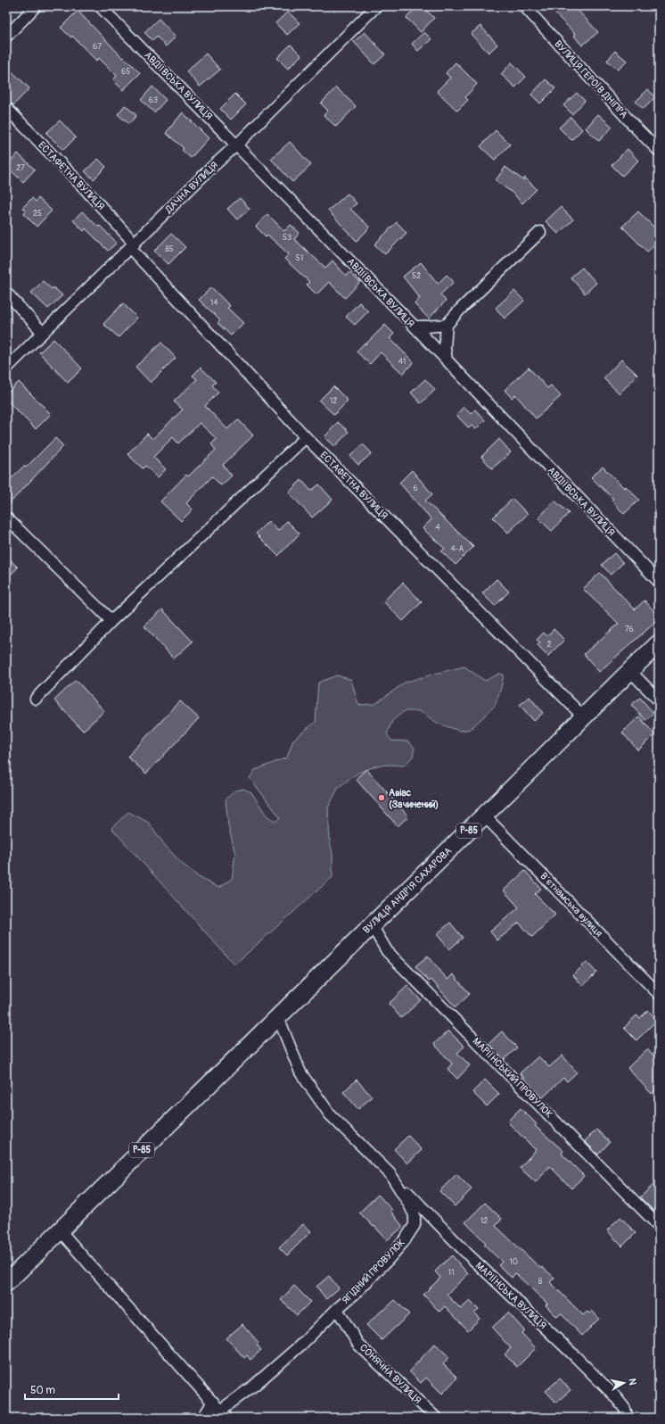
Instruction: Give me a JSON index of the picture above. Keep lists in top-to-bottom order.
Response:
{
  "streets": {
    "main road": ["Р-85", "ВУЛИЦЯ АНДРІЯ САХАРОВА"],
    "street": [
      "ВУЛИЦЯ ГЕРОЇВ ДНІПРА",
      "АВДІЇВСЬКА ВУЛИЦЯ",
      "ЕСТАФЕТНА ВУЛИЦЯ",
      "ДАЧНА ВУЛИЦЯ",
      "Вʼєтнамська вулиця",
      "МАРІЇНСЬКИЙ ПРОВУЛОК",
      "ЯГІДНИЙ ПРОВУЛОК",
      "МАРІЇНСЬКА ВУЛИЦЯ",
      "СОНЯЧНА ВУЛИЦЯ"
    ]
  },
  "crossings": [
    ["АВДІЇВСЬКА ВУЛИЦЯ", "ДАЧНА ВУЛИЦЯ"],
    ["ЕСТАФЕТНА ВУЛИЦЯ", "ДАЧНА ВУЛИЦЯ"],
    ["ЕСТАФЕТНА ВУЛИЦЯ", "ВУЛИЦЯ АНДРІЯ САХАРОВА"],
    ["Р-85", "ВУЛИЦЯ АНДРІЯ САХАРОВА"],
    ["Р-85", "ЯГІДНИЙ ПРОВУЛОК"],
    ["ВУЛИЦЯ АНДРІЯ САХАРОВА", "Вʼєтнамська вулиця"],
    ["ВУЛИЦЯ АНДРІЯ САХАРОВА", "МАРІЇНСЬКИЙ ПРОВУЛОК"],
    ["ВУЛИЦЯ АНДРІЯ САХАРОВА", "ЯГІДНИЙ ПРОВУЛОК"],
    ["ЯГІДНИЙ ПРОВУЛОК", "МАРІЇНСЬКА ВУЛИЦЯ"],
    ["ЯГІДНИЙ ПРОВУЛОК", "СОНЯЧНА ВУЛИЦЯ"]
  ],
  "places": ["Авіас (Зачинений)"],
  "house_numbers": [
    "67",
    "65",
    "63",
    "27",
    "25",
    "53",
    "85",
    "51",
    "52",
    "14",
    "41",
    "12",
    "6",
    "4",
    "4-А",
    "76",
    "2",
    "12",
    "10",
    "11",
    "8"
  ],
  "scale_bar": "50 m",
  "north": "right"
}
